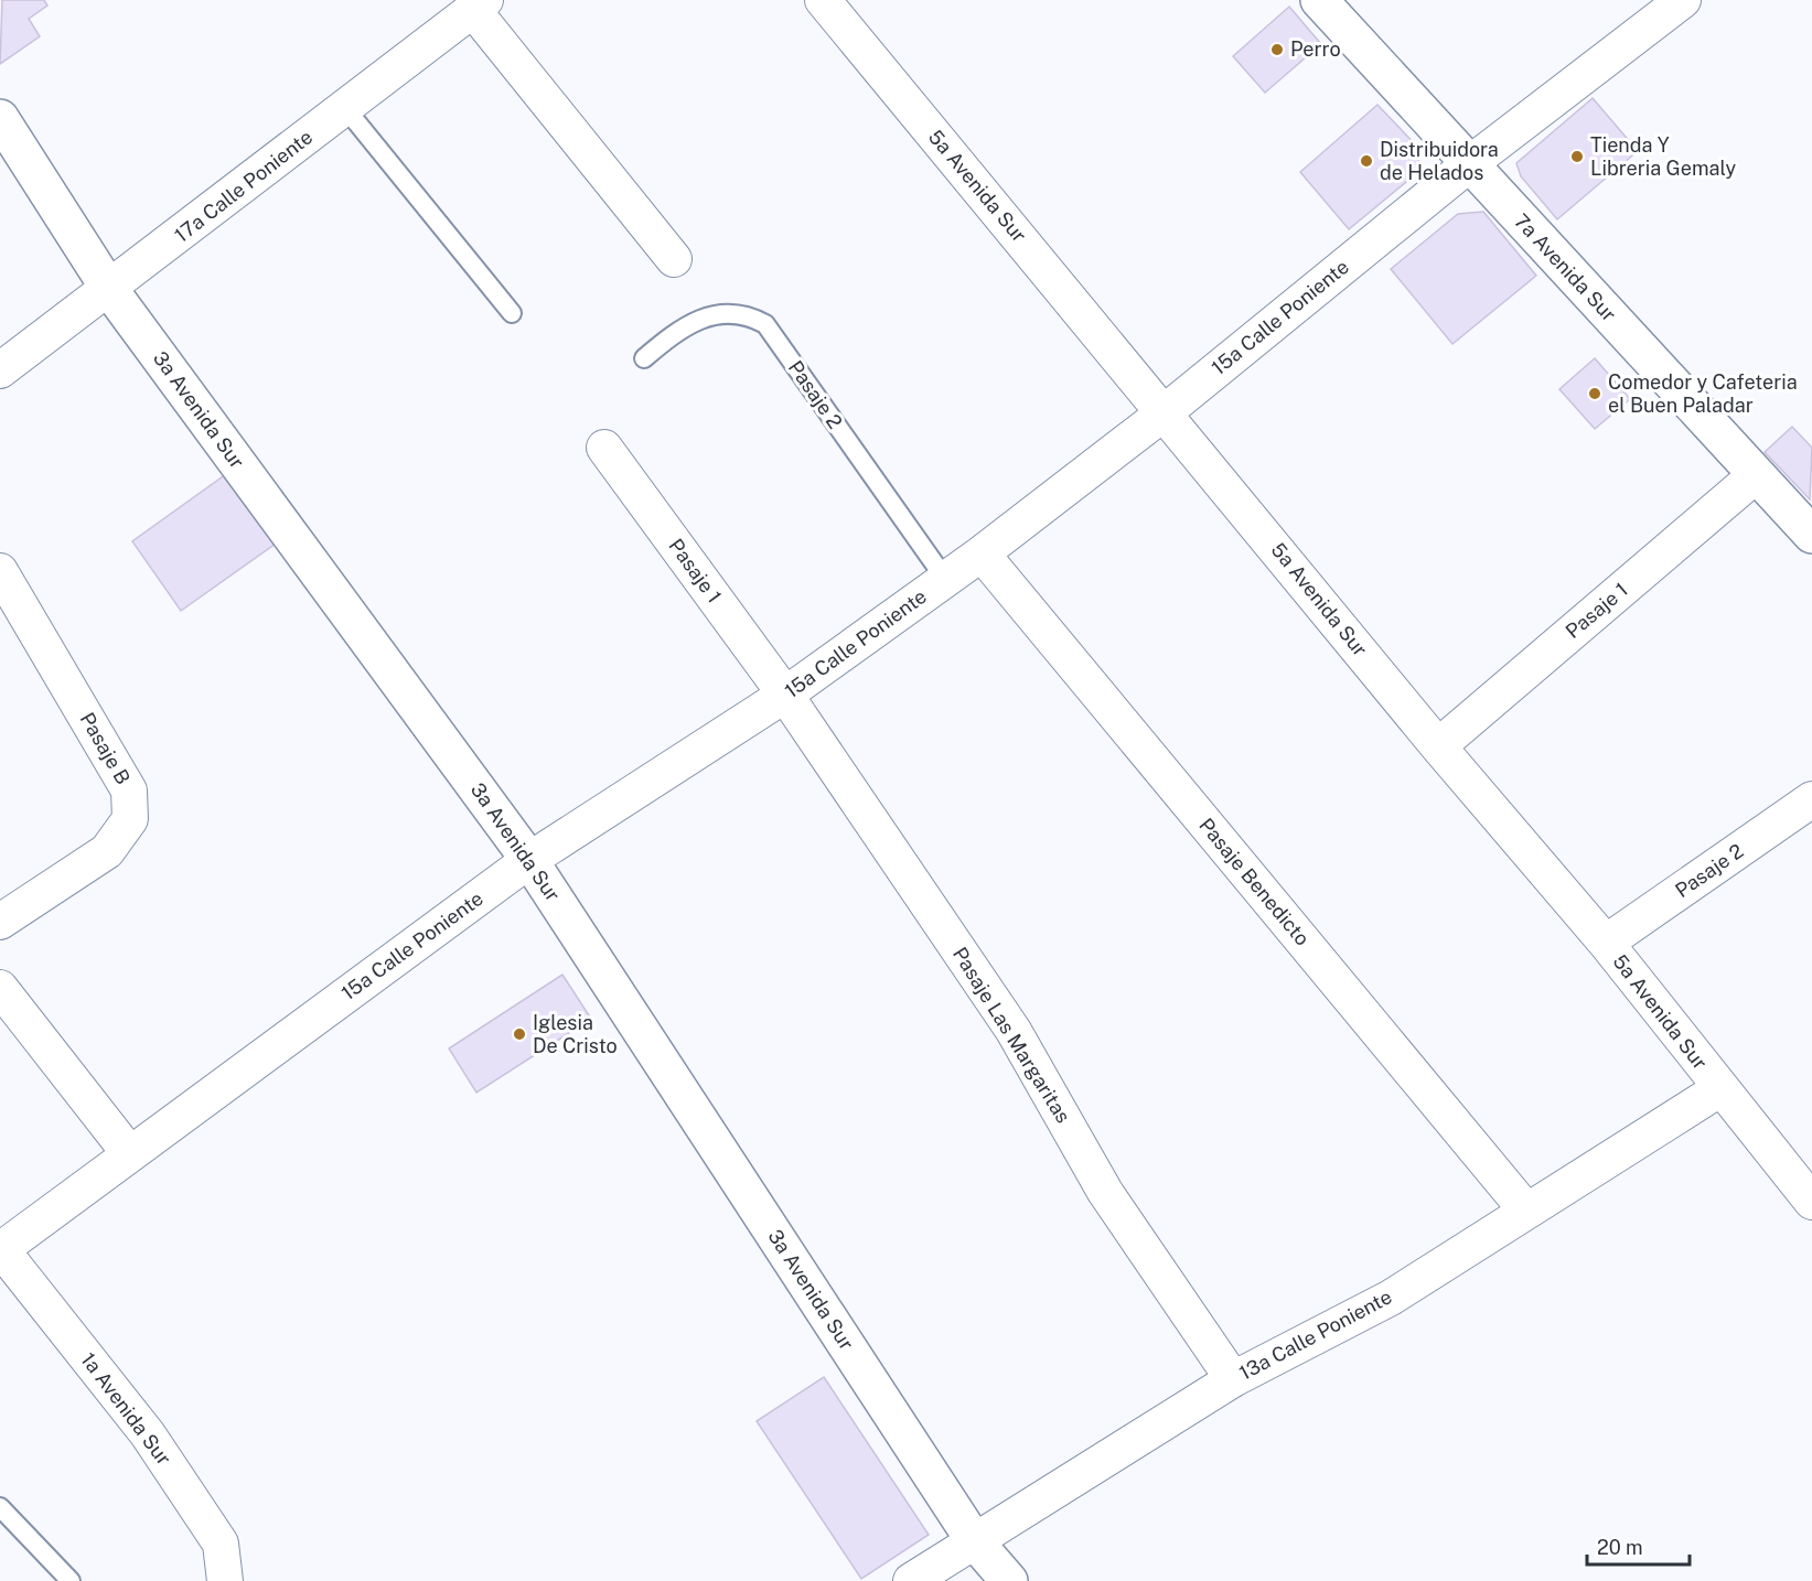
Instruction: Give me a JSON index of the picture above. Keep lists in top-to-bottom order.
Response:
{
  "streets": {
    "street": [
      "17a Calle Poniente",
      "5a Avenida Sur",
      "7a Avenida Sur",
      "15a Calle Poniente",
      "Pasaje 2",
      "3a Avenida Sur",
      "Pasaje 1",
      "Pasaje B",
      "Pasaje Benedicto",
      "Pasaje Las Margaritas",
      "13a Calle Poniente",
      "1a Avenida Sur"
    ]
  },
  "crossings": [
    ["17a Calle Poniente", "3a Avenida Sur"],
    ["5a Avenida Sur", "15a Calle Poniente"],
    ["5a Avenida Sur", "Pasaje 2"],
    ["5a Avenida Sur", "Pasaje 1"],
    ["5a Avenida Sur", "13a Calle Poniente"],
    ["7a Avenida Sur", "15a Calle Poniente"],
    ["7a Avenida Sur", "Pasaje 1"],
    ["15a Calle Poniente", "Pasaje 2"],
    ["15a Calle Poniente", "3a Avenida Sur"],
    ["15a Calle Poniente", "Pasaje 1"],
    ["15a Calle Poniente", "Pasaje Benedicto"],
    ["15a Calle Poniente", "Pasaje Las Margaritas"],
    ["15a Calle Poniente", "1a Avenida Sur"],
    ["3a Avenida Sur", "13a Calle Poniente"],
    ["Pasaje 1", "Pasaje Las Margaritas"],
    ["Pasaje Benedicto", "13a Calle Poniente"],
    ["Pasaje Las Margaritas", "13a Calle Poniente"]
  ],
  "places": [
    "Perro",
    "Tienda Y Libreria Gemaly",
    "Distribuidora de Helados",
    "Comedor y Cafeteria el Buen Paladar",
    "Iglesia De Cristo"
  ],
  "scale_bar": "20 m"
}
